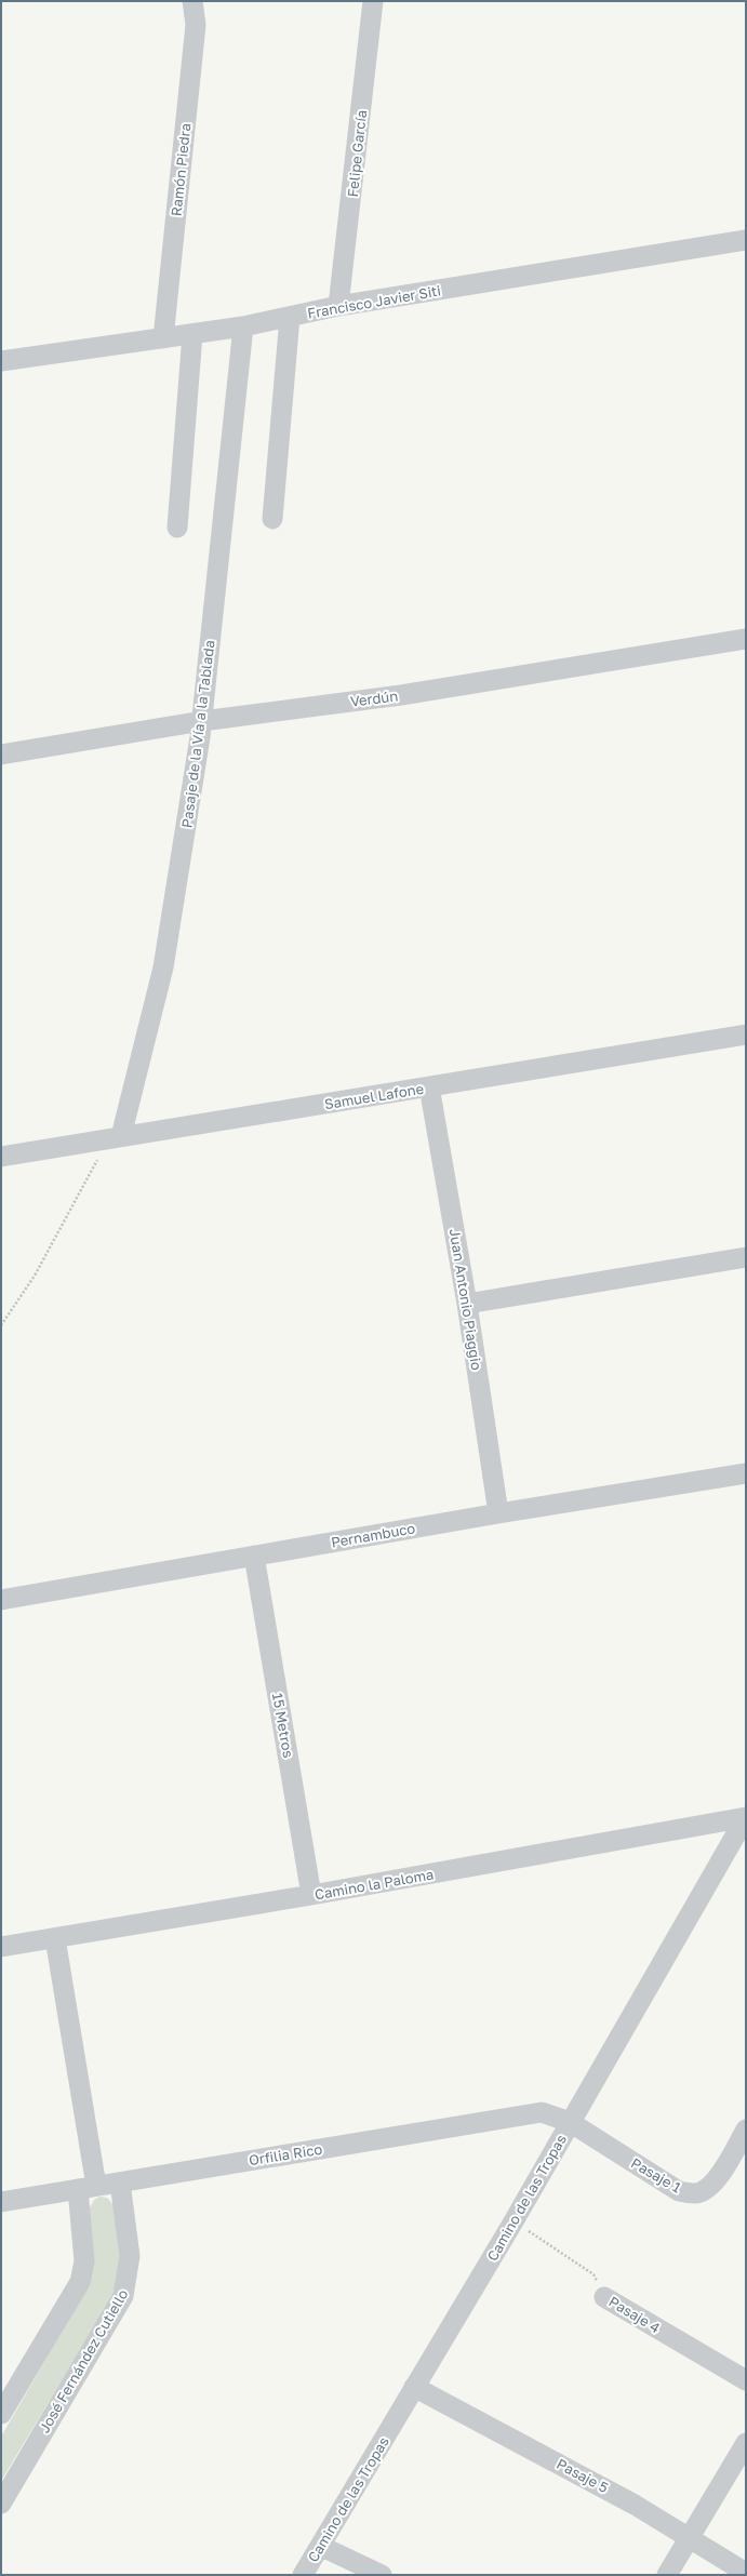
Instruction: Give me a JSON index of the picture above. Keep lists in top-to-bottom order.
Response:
{
  "streets": {
    "street": [
      "Felipe García",
      "Ramón Piedra",
      "Francisco Javier Siti",
      "Verdún",
      "Pasaje de la Vía a la Tablada",
      "Samuel Lafone",
      "Juan Antonio Piaggio",
      "Pernambuco",
      "15 Metros",
      "Camino la Paloma",
      "Orfilia Rico",
      "Pasaje 1",
      "Camino de las Tropas",
      "Pasaje 4",
      "José Fernández Cutiello",
      "Pasaje 5"
    ]
  },
  "crossings": [
    ["Felipe García", "Francisco Javier Siti"],
    ["Ramón Piedra", "Francisco Javier Siti"],
    ["Francisco Javier Siti", "Pasaje de la Vía a la Tablada"],
    ["Verdún", "Pasaje de la Vía a la Tablada"],
    ["Pasaje de la Vía a la Tablada", "Samuel Lafone"],
    ["Samuel Lafone", "Juan Antonio Piaggio"],
    ["Juan Antonio Piaggio", "Pernambuco"],
    ["Pernambuco", "15 Metros"],
    ["15 Metros", "Camino la Paloma"],
    ["Camino la Paloma", "Camino de las Tropas"],
    ["Orfilia Rico", "Pasaje 1"],
    ["Orfilia Rico", "Camino de las Tropas"],
    ["Orfilia Rico", "José Fernández Cutiello"],
    ["Pasaje 1", "Camino de las Tropas"],
    ["Camino de las Tropas", "Pasaje 4"],
    ["Camino de las Tropas", "Pasaje 5"]
  ]
}
